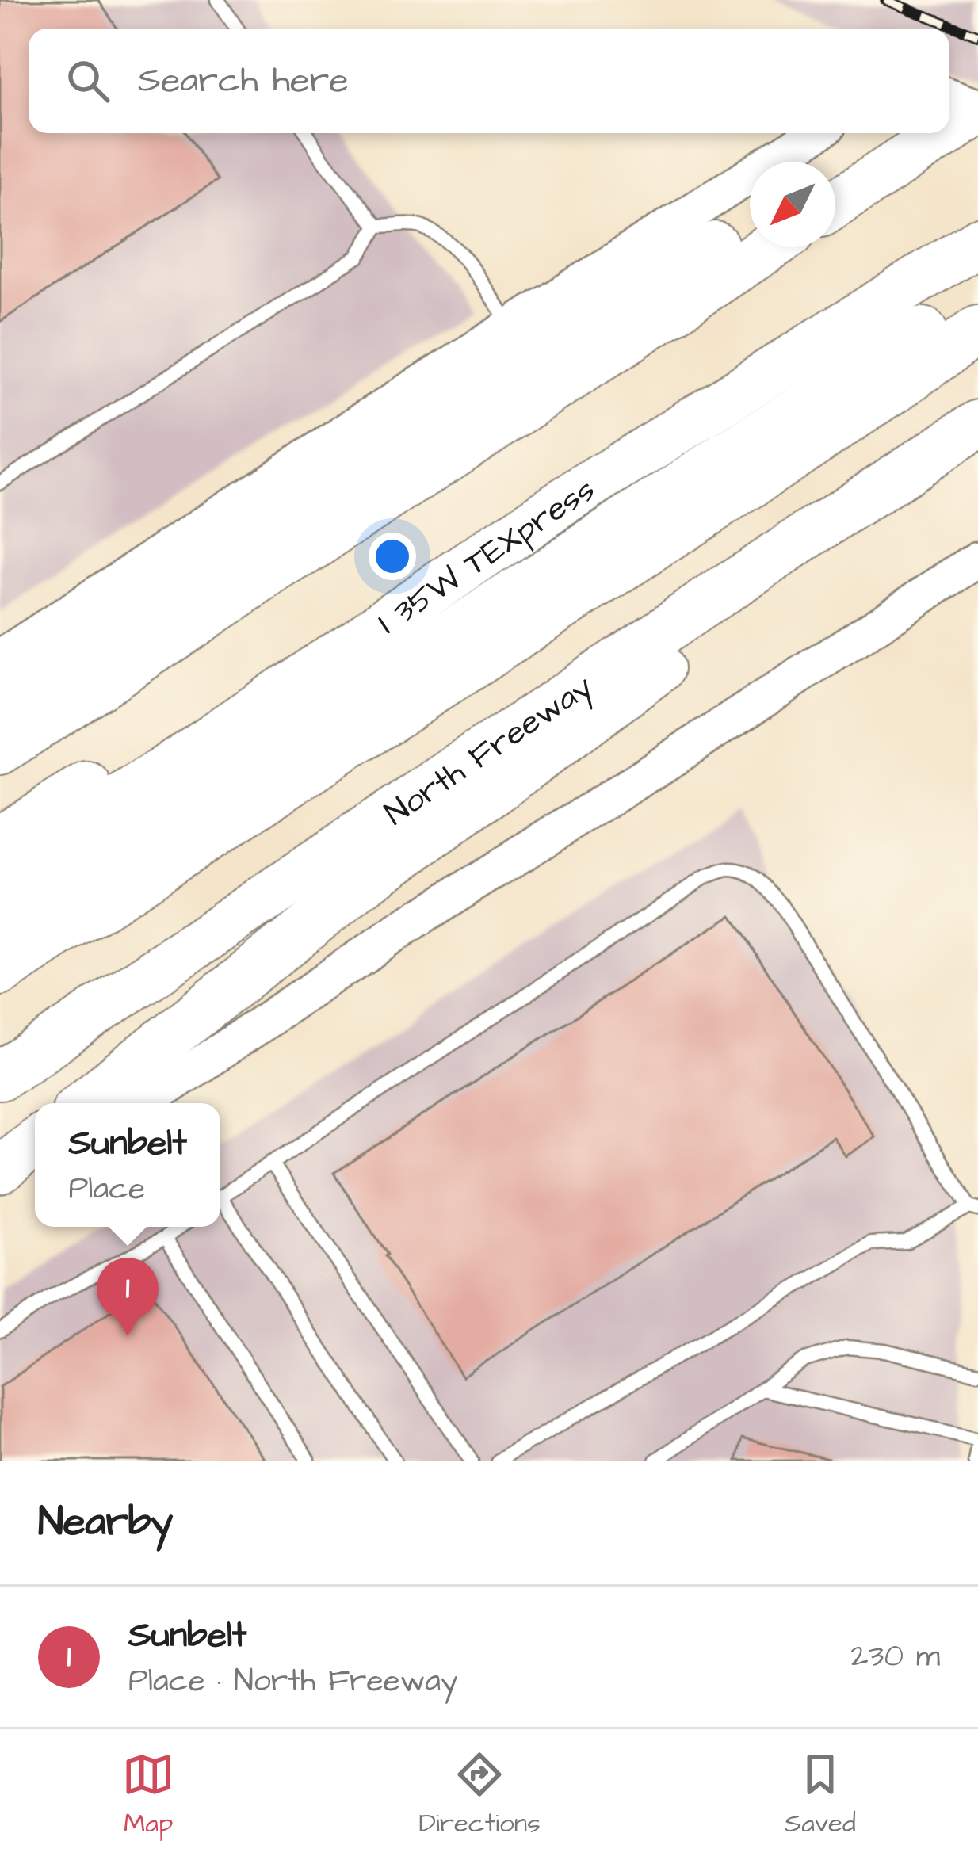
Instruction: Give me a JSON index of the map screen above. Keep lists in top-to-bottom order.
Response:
{
  "streets": {
    "highway": ["I 35W TEXpress", "North Freeway"]
  },
  "north": "bottom left",
  "page": {
    "search": "Search here",
    "popup": ["Sunbelt", "Place"],
    "pins": "1",
    "heading": "Nearby",
    "list": [
      {
        "mark": "1",
        "name": "Sunbelt",
        "note": "Place · North Freeway",
        "value": "230 m"
      }
    ],
    "nav": ["Map", "Directions", "Saved"]
  }
}
